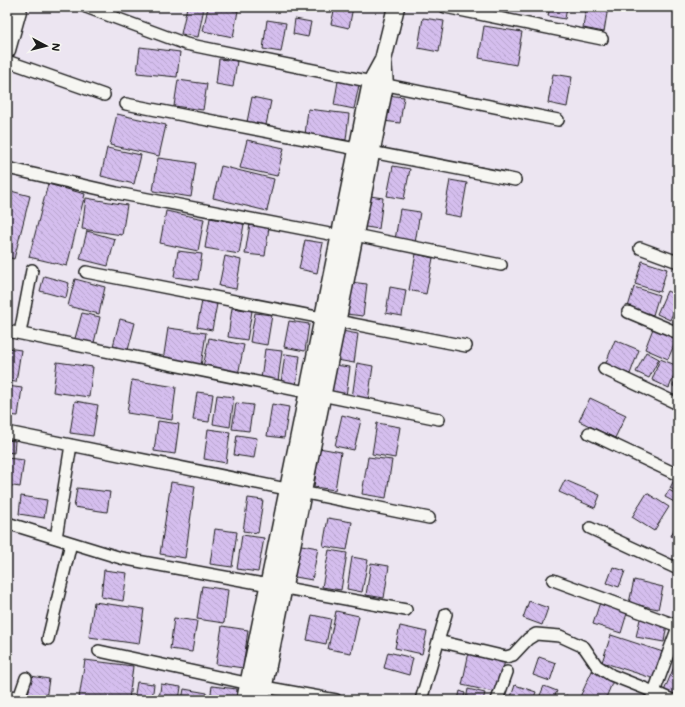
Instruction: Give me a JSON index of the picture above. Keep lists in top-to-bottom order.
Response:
{
  "north": "right"
}
